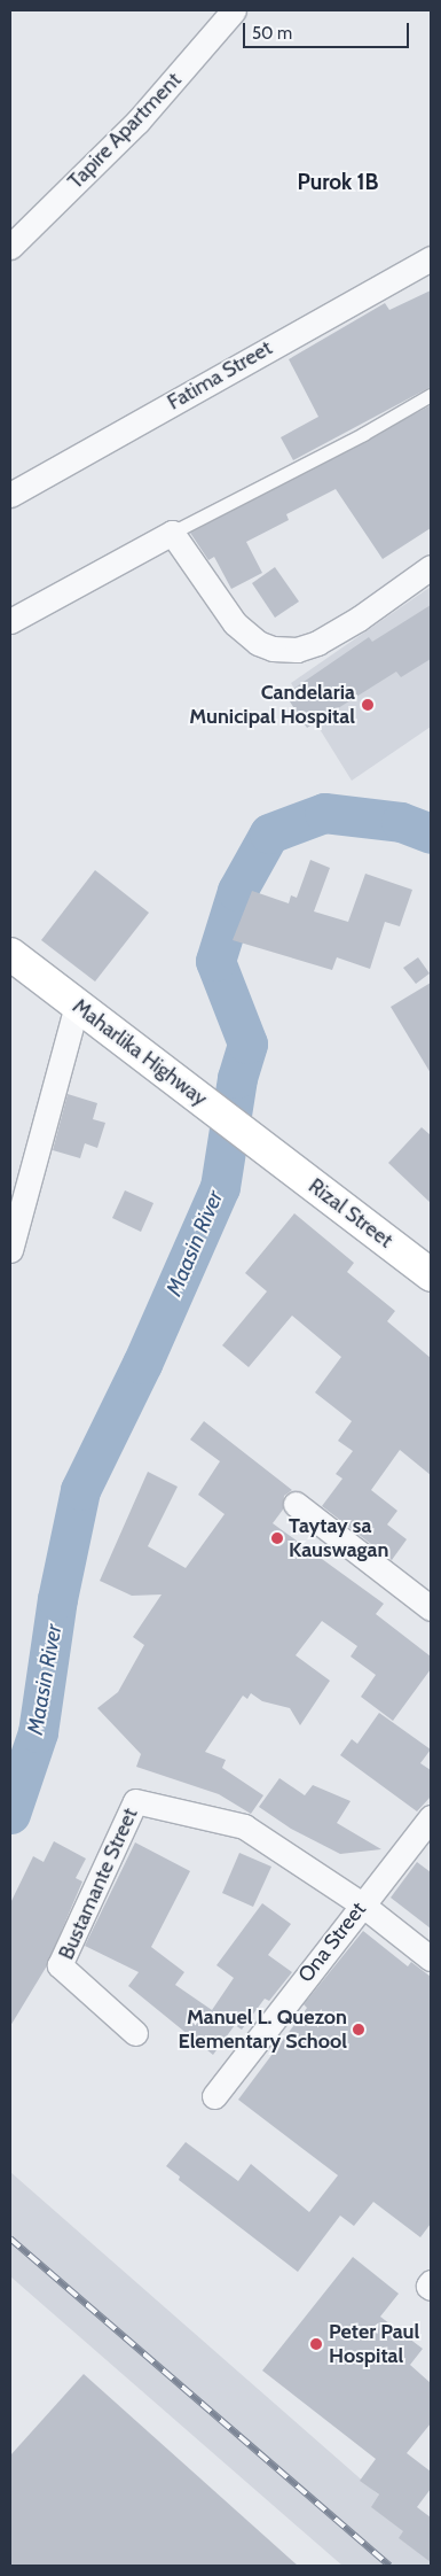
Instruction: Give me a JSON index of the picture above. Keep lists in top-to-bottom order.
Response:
{
  "streets": {
    "main road": ["Maharlika Highway", "Rizal Street"],
    "street": [
      "Tapire Apartment",
      "Fatima Street",
      "Bustamante Street",
      "Ona Street"
    ]
  },
  "crossings": [
    ["Maharlika Highway", "Rizal Street"],
    ["Bustamante Street", "Ona Street"]
  ],
  "districts": ["Purok 1B"],
  "water": ["Maasin River"],
  "places": [
    "Candelaria Municipal Hospital",
    "Taytay sa Kauswagan",
    "Manuel L. Quezon Elementary School",
    "Peter Paul Hospital"
  ],
  "scale_bar": "50 m"
}
